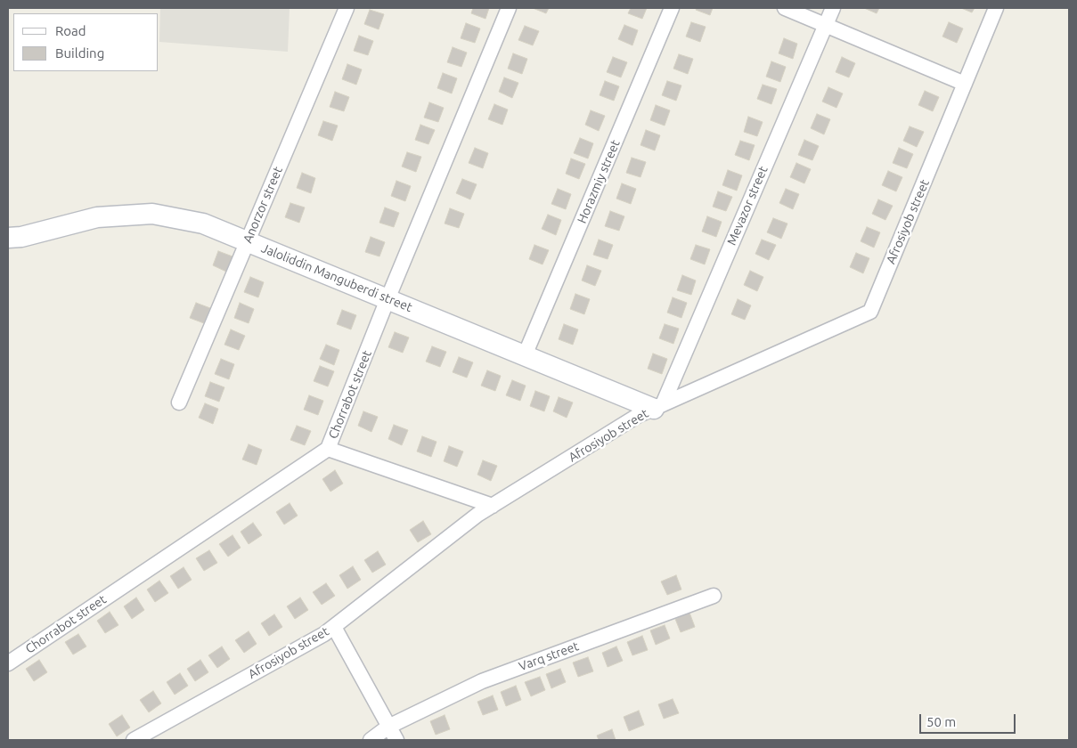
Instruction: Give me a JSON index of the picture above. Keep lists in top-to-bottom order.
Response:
{
  "streets": {
    "street": [
      "Horazmiy street",
      "Anorzor street",
      "Mevazor street",
      "Afrosiyob street",
      "Jaloliddin Manguberdi street",
      "Chorrabot street",
      "Varq street"
    ]
  },
  "crossings": [
    ["Horazmiy street", "Jaloliddin Manguberdi street"],
    ["Anorzor street", "Jaloliddin Manguberdi street"],
    ["Mevazor street", "Afrosiyob street"],
    ["Mevazor street", "Jaloliddin Manguberdi street"],
    ["Afrosiyob street", "Jaloliddin Manguberdi street"],
    ["Jaloliddin Manguberdi street", "Chorrabot street"]
  ],
  "legend": ["Road", "Building"],
  "scale_bar": "50 m"
}
